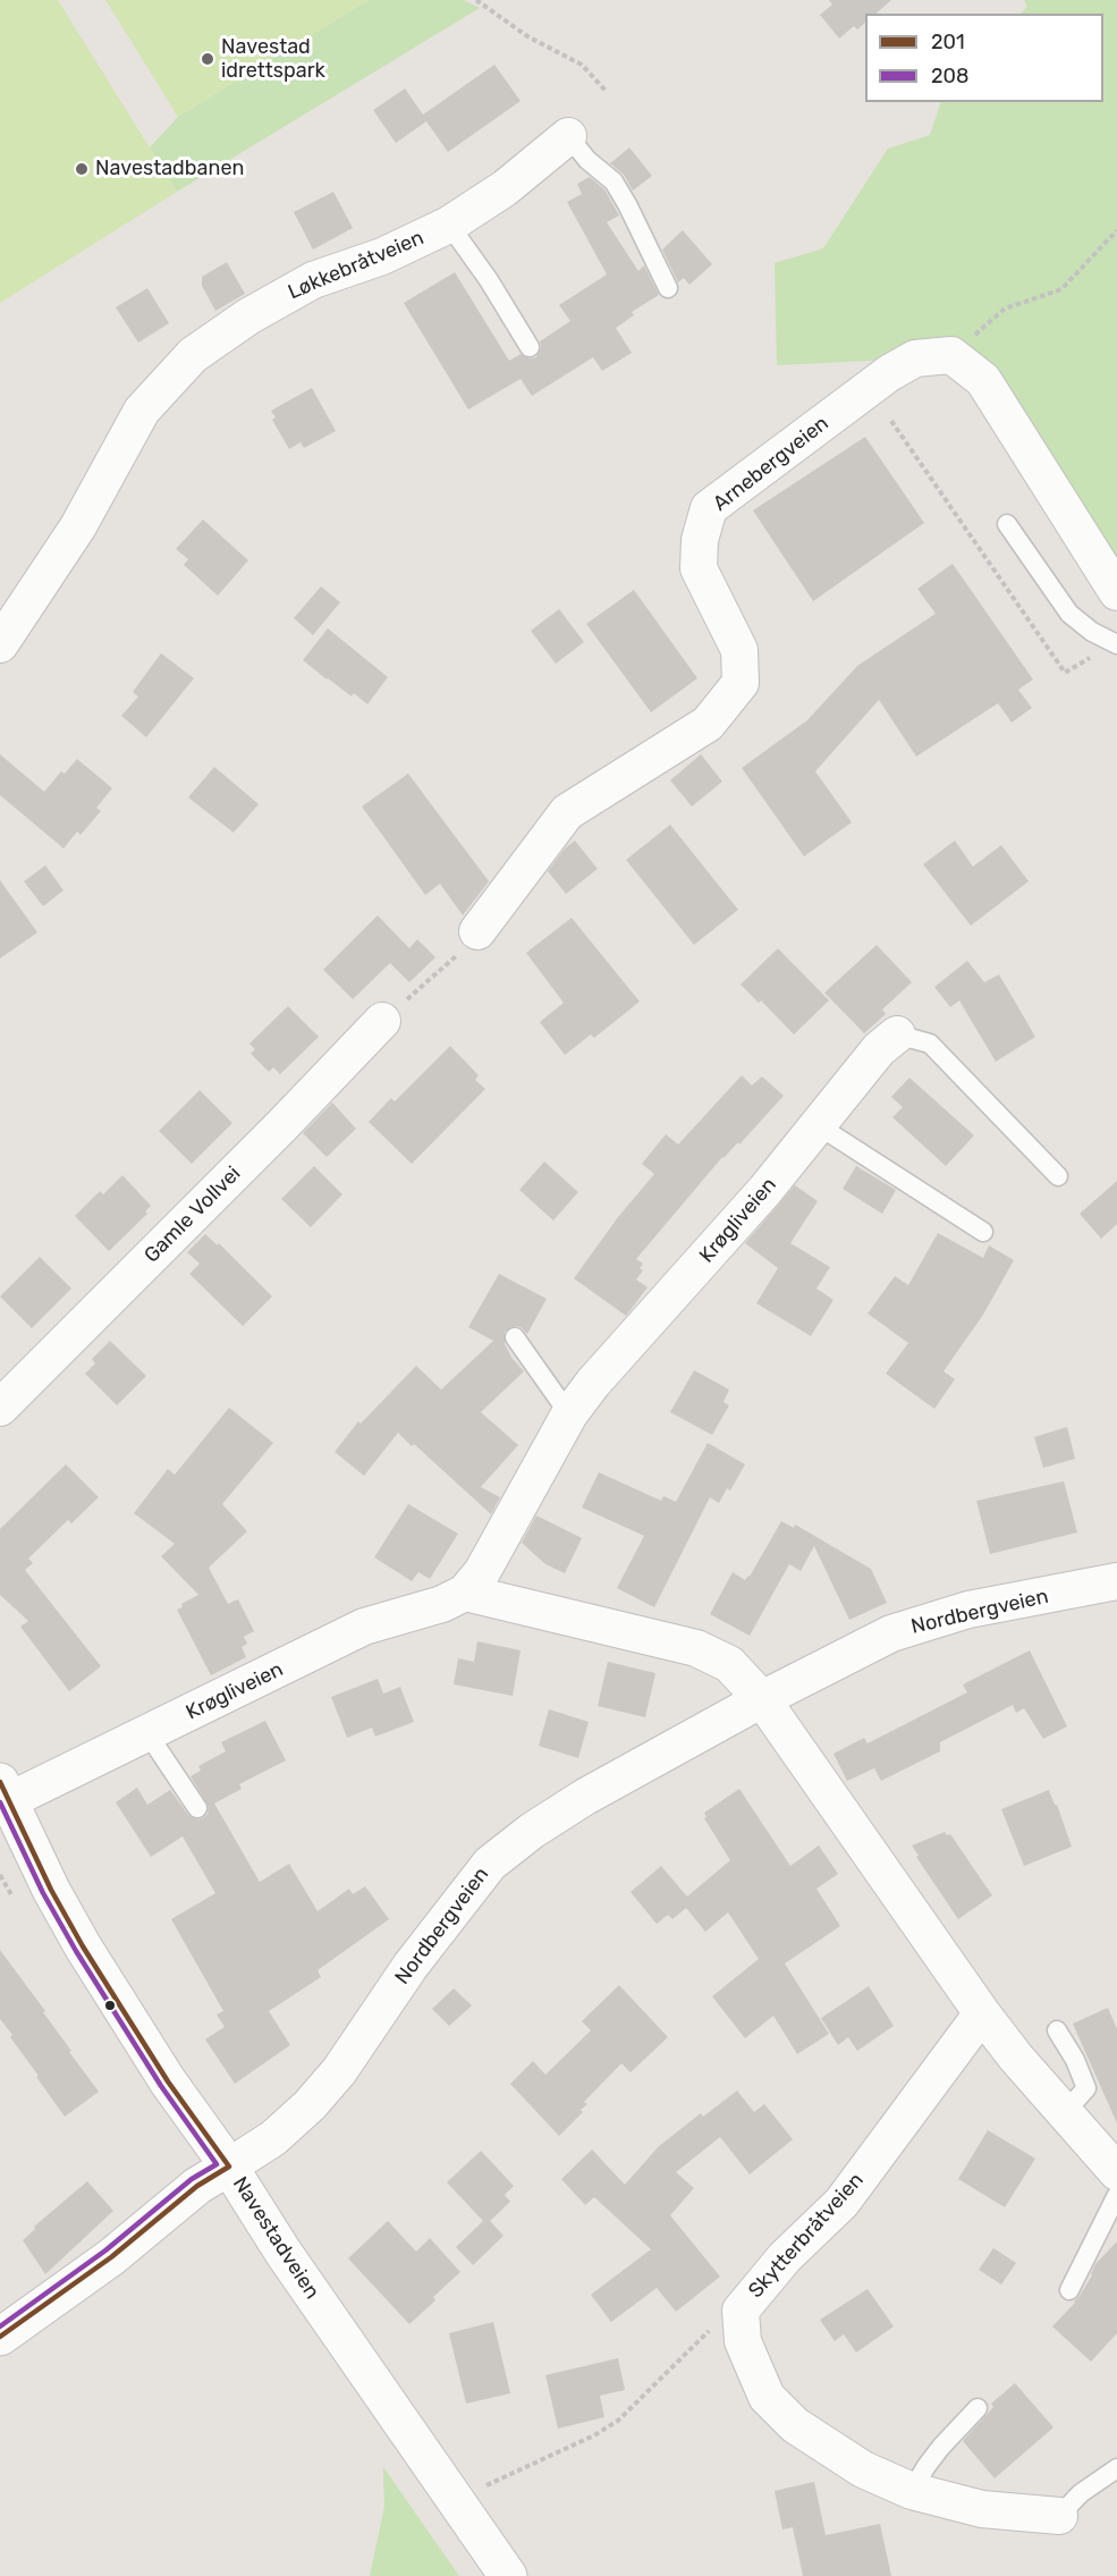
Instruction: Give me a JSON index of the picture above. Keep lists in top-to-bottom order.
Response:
{
  "streets": {
    "street": [
      "Løkkebråtveien",
      "Arnebergveien",
      "Gamle Vollvei",
      "Krøgliveien",
      "Nordbergveien",
      "Skytterbråtveien",
      "Navestadveien"
    ]
  },
  "crossings": [
    ["Krøgliveien", "Navestadveien"],
    ["Nordbergveien", "Navestadveien"]
  ],
  "places": ["Navestad idrettspark", "Navestadbanen"],
  "lines": ["transit line 201", "transit line 208"],
  "legend": ["201", "208"]
}
